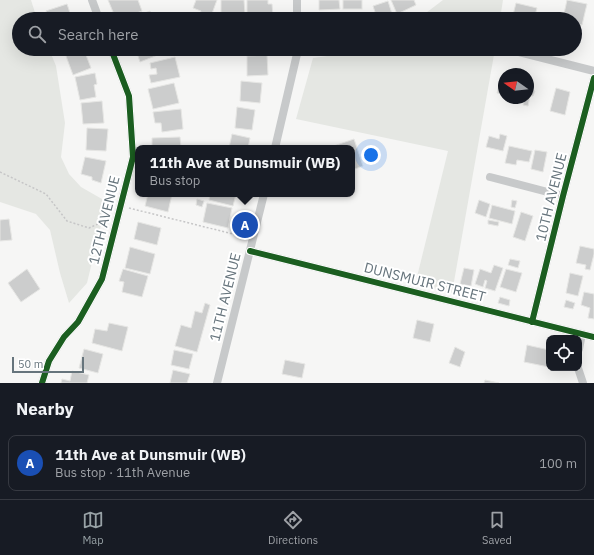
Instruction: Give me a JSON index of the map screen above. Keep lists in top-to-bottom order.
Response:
{
  "streets": {
    "street": [
      "10TH AVENUE",
      "12TH AVENUE",
      "DUNSMUIR STREET",
      "11TH AVENUE"
    ]
  },
  "crossings": [
    ["10TH AVENUE", "DUNSMUIR STREET"],
    ["DUNSMUIR STREET", "11TH AVENUE"]
  ],
  "scale_bar": "50 m",
  "north": "left",
  "page": {
    "search": "Search here",
    "popup": ["11th Ave at Dunsmuir (WB)", "Bus stop"],
    "pins": "A",
    "scale": "50 m",
    "heading": "Nearby",
    "list": [
      {
        "mark": "A",
        "name": "11th Ave at Dunsmuir (WB)",
        "note": "Bus stop · 11th Avenue",
        "value": "100 m"
      }
    ],
    "nav": ["Map", "Directions", "Saved"]
  }
}
